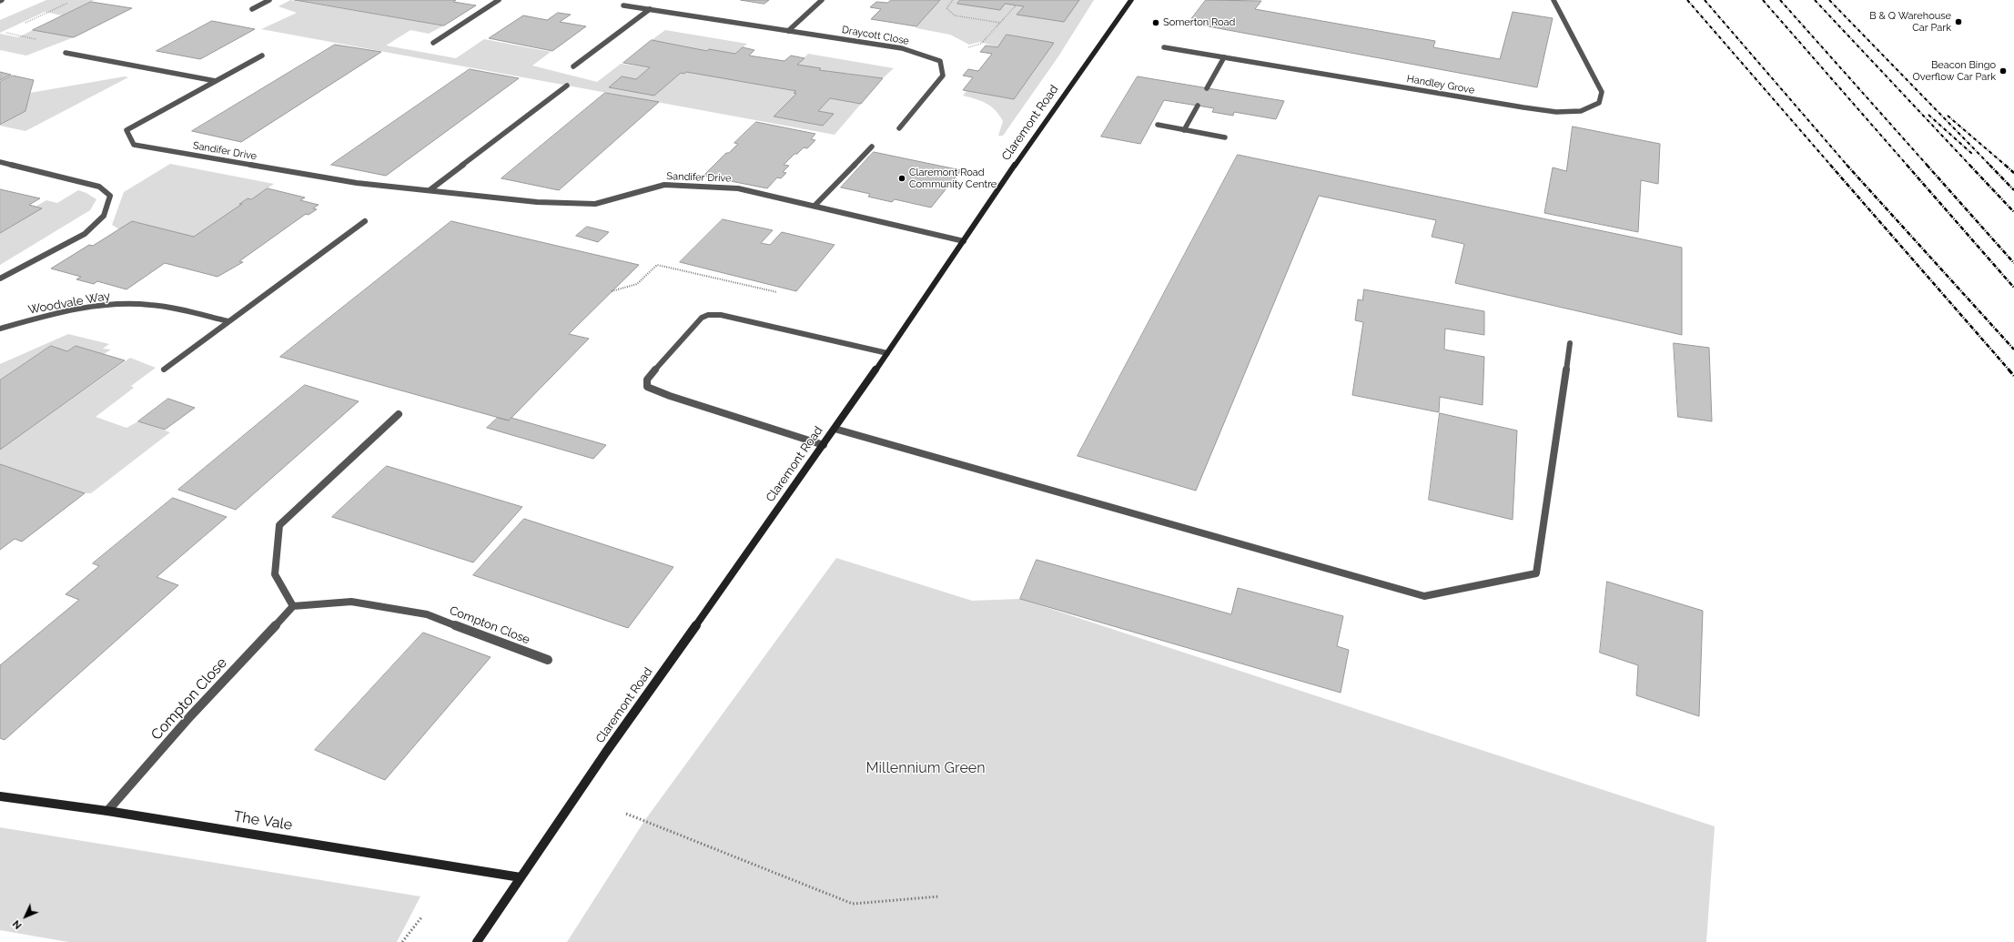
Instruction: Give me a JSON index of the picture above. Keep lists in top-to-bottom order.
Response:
{
  "streets": {
    "street": [
      "Draycott Close",
      "Handley Grove",
      "Claremont Road",
      "Sandifer Drive",
      "Woodvale Way",
      "Compton Close",
      "The Vale"
    ]
  },
  "crossings": [
    ["Claremont Road", "Sandifer Drive"],
    ["Claremont Road", "The Vale"],
    ["Compton Close", "The Vale"]
  ],
  "parks": ["Millennium Green"],
  "places": [
    "B & Q Warehouse Car Park",
    "Somerton Road",
    "Beacon Bingo Overflow Car Park",
    "Claremont Road Community Centre"
  ],
  "north": "bottom left"
}
